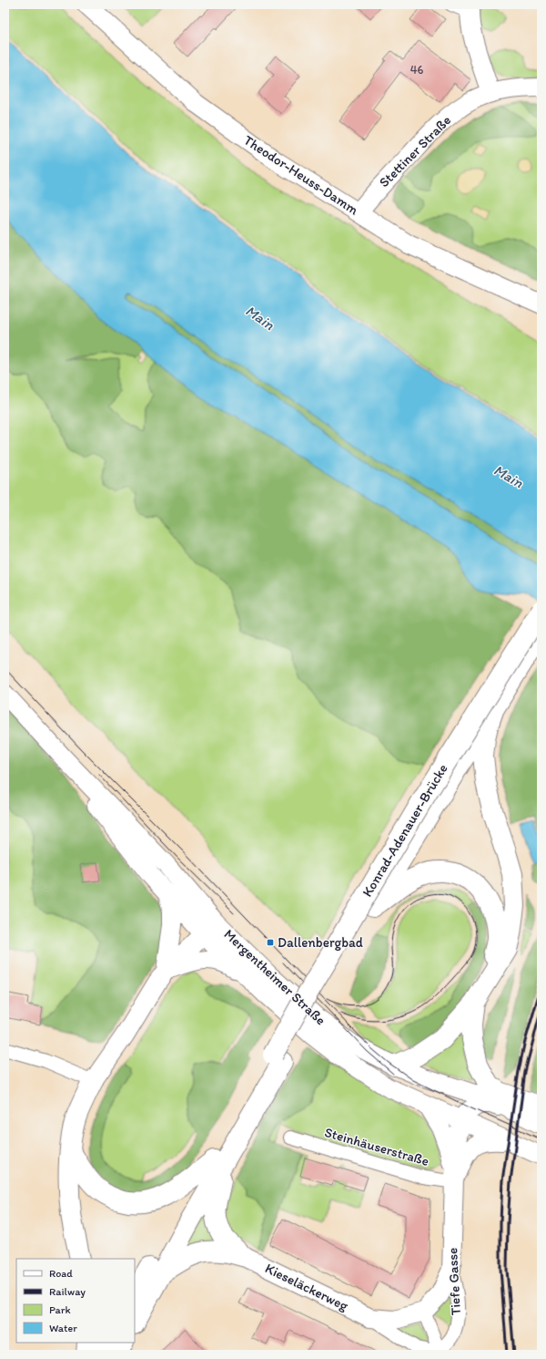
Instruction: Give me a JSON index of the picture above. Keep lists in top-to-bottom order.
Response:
{
  "streets": {
    "main road": [
      "Stettiner Straße",
      "Theodor-Heuss-Damm",
      "Konrad-Adenauer-Brücke",
      "Mergentheimer Straße",
      "Tiefe Gasse",
      "Kieseläckerweg"
    ],
    "street": ["Steinhäuserstraße"]
  },
  "crossings": [
    ["Stettiner Straße", "Theodor-Heuss-Damm"],
    ["Mergentheimer Straße", "Tiefe Gasse"],
    ["Steinhäuserstraße", "Tiefe Gasse"],
    ["Tiefe Gasse", "Kieseläckerweg"]
  ],
  "water": ["Main"],
  "places": {
    "transit": ["Dallenbergbad"]
  },
  "house_numbers": ["46"],
  "legend": [
    "Road",
    "Railway",
    "Park",
    "Water"
  ]
}
